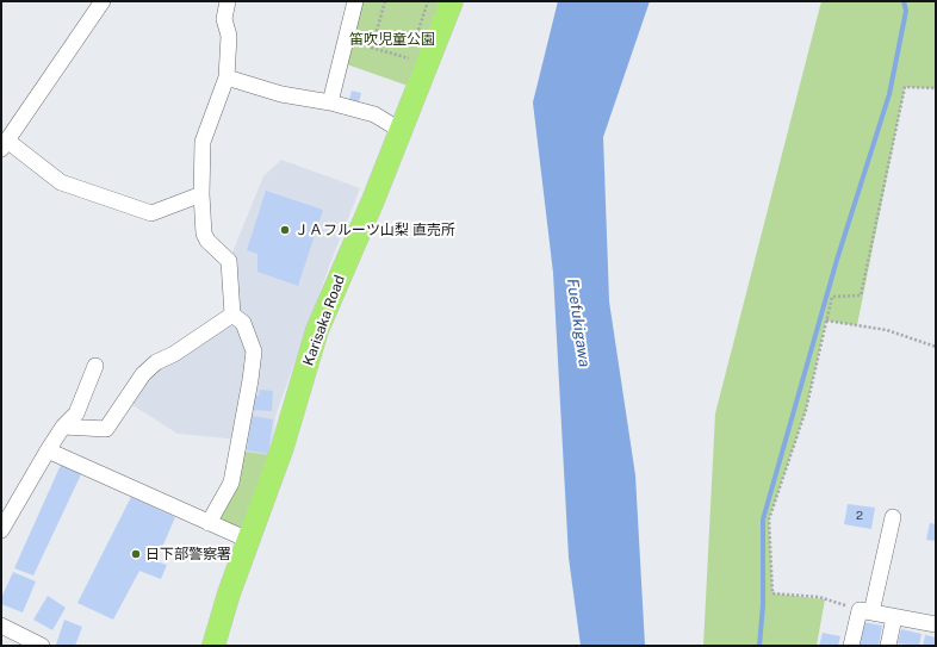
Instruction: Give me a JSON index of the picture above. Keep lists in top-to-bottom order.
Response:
{
  "streets": {
    "highway": ["Karisaka Road"]
  },
  "water": ["Fuefukigawa"],
  "parks": ["笛吹児童公園"],
  "places": ["ＪＡフルーツ山梨 直売所", "日下部警察署"],
  "house_numbers": ["2"]
}
